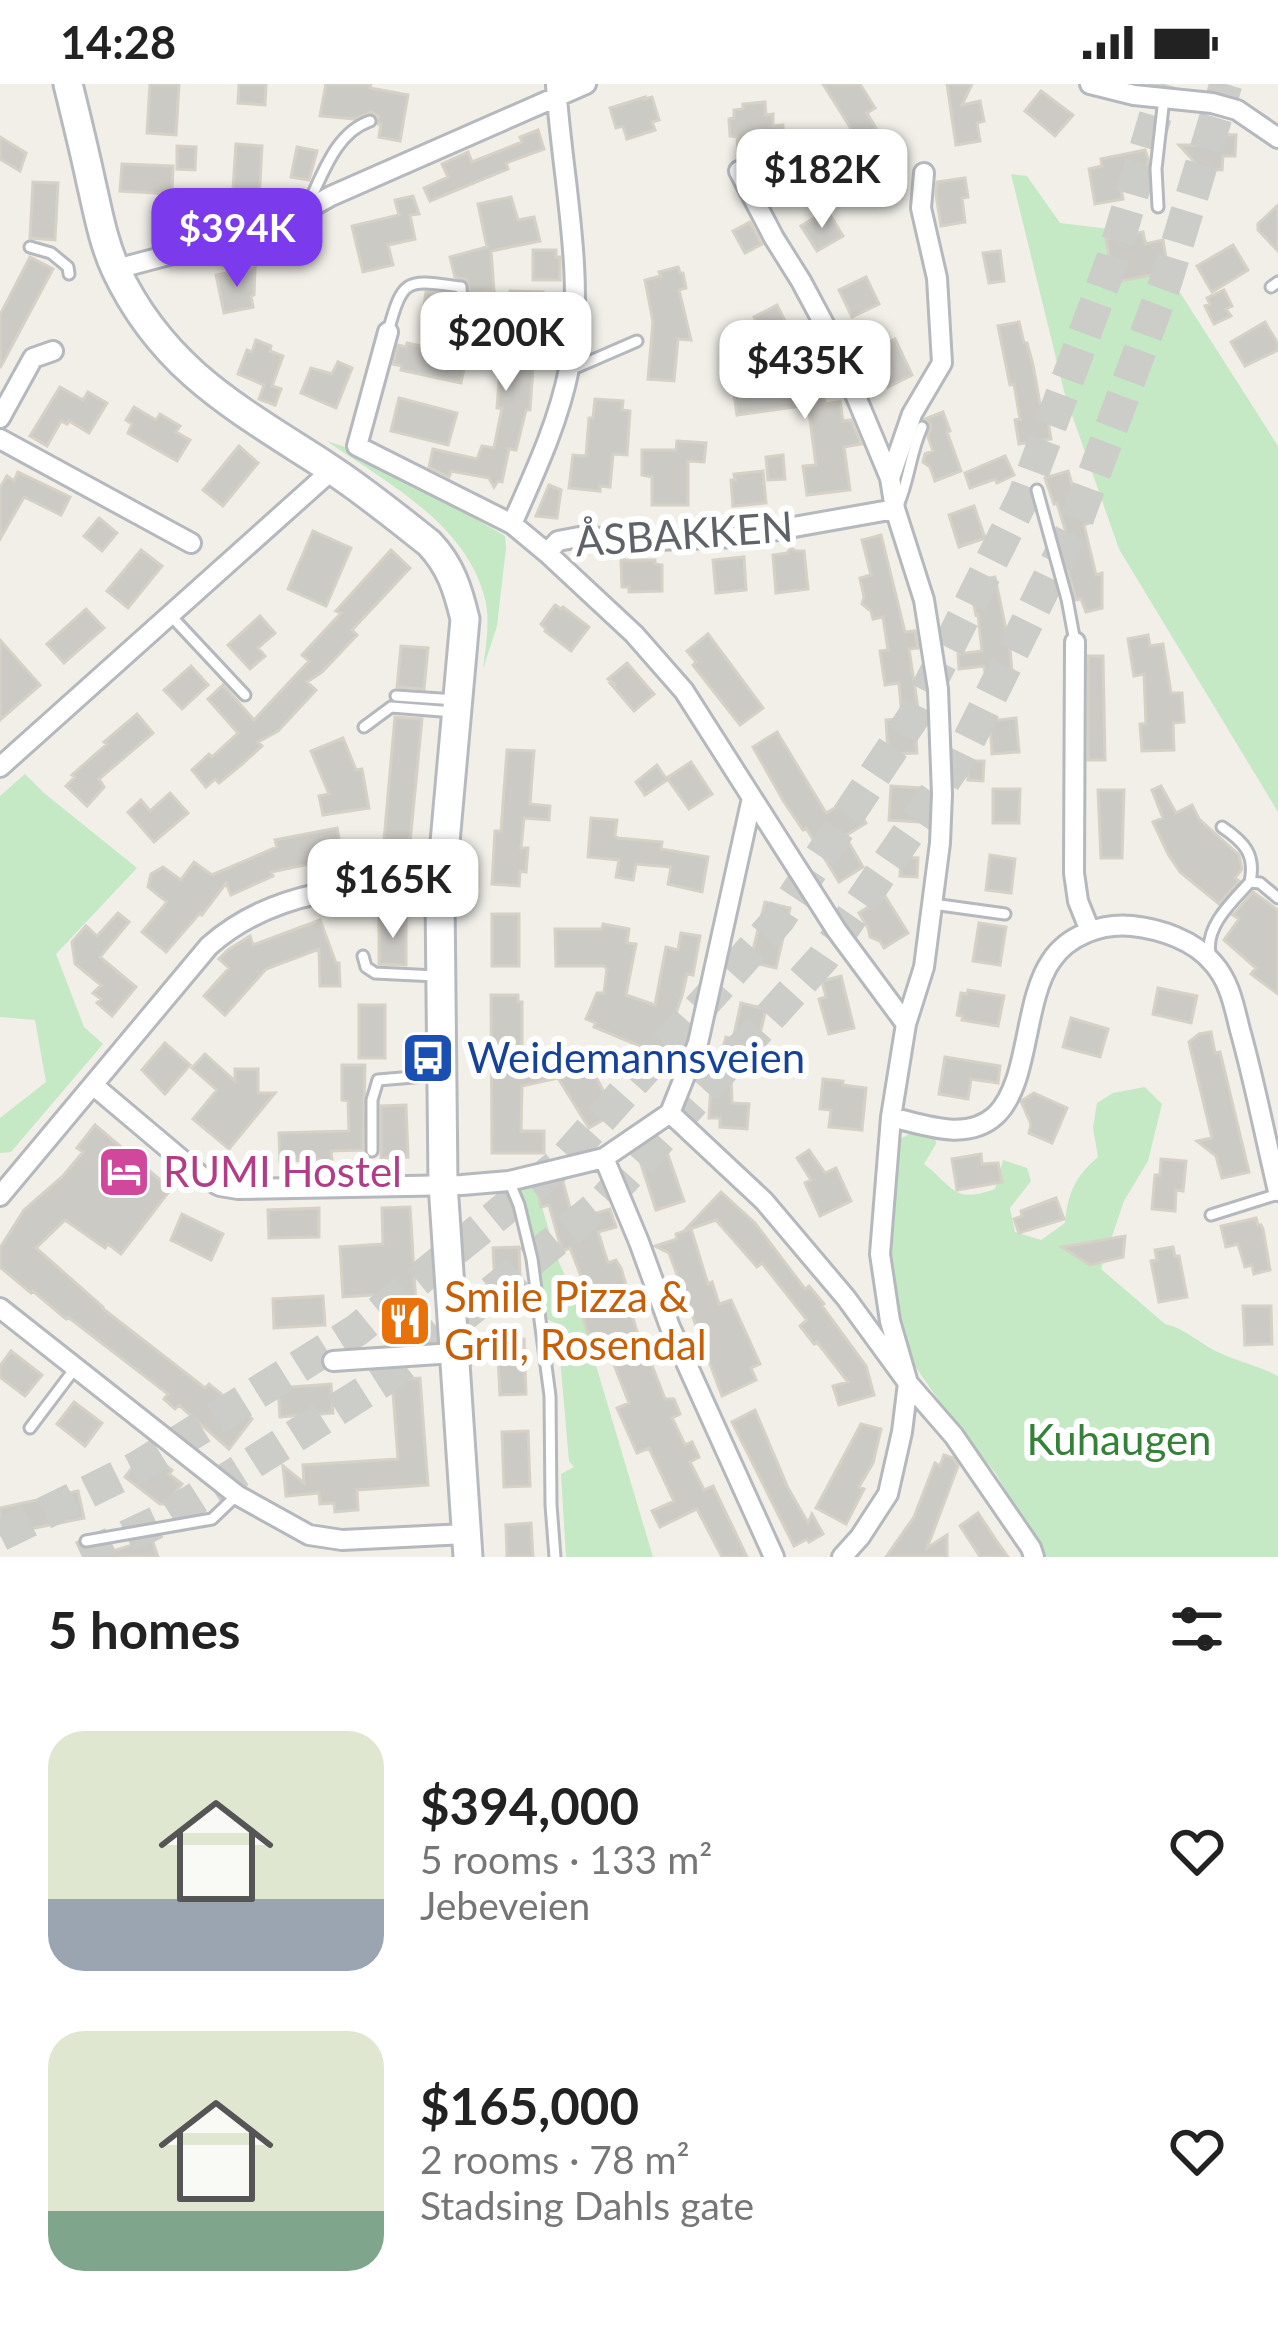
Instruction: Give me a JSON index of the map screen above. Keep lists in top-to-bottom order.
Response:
{
  "streets": {
    "street": ["ÅSBAKKEN"]
  },
  "parks": ["Kuhaugen"],
  "places": {
    "bus stop": ["Weidemannsveien"],
    "hotel": ["RUMI Hostel"],
    "restaurant": ["Smile Pizza & Grill, Rosendal"]
  },
  "page": {
    "status": "14:28",
    "price": [
      "$182K",
      "$394K",
      "$200K",
      "$435K",
      "$165K"
    ],
    "heading": "5 homes",
    "list": [
      {
        "name": "$394,000",
        "note": "5 rooms · 133 m² · Jebeveien"
      },
      {
        "name": "$165,000",
        "note": "2 rooms · 78 m² · Stadsing Dahls gate"
      }
    ]
  }
}
